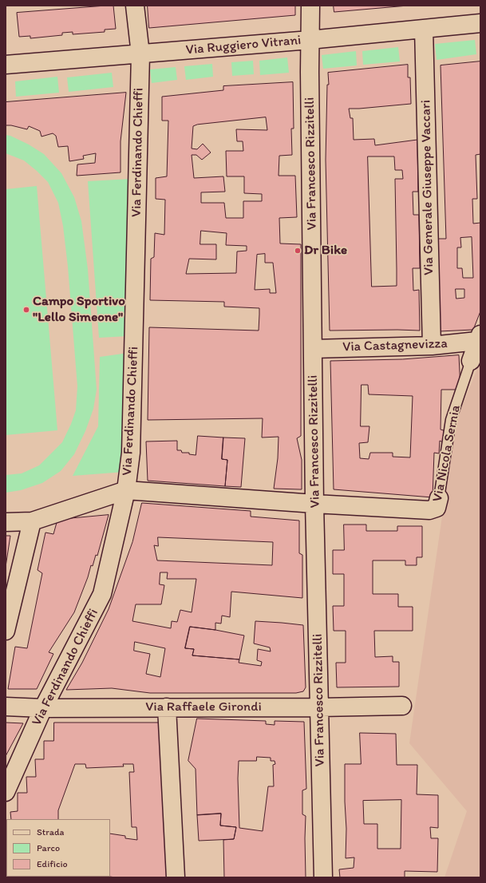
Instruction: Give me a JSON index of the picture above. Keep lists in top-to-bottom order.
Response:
{
  "streets": {
    "street": [
      "Via Ruggiero Vitrani",
      "Via Ferdinando Chieffi",
      "Via Francesco Rizzitelli",
      "Via Generale Giuseppe Vaccari",
      "Via Castagnevizza",
      "Via Nicola Sernia",
      "Via Raffaele Girondi"
    ]
  },
  "crossings": [
    ["Via Ruggiero Vitrani", "Via Ferdinando Chieffi"],
    ["Via Ruggiero Vitrani", "Via Francesco Rizzitelli"],
    ["Via Ruggiero Vitrani", "Via Generale Giuseppe Vaccari"],
    ["Via Ferdinando Chieffi", "Via Nicola Sernia"],
    ["Via Ferdinando Chieffi", "Via Raffaele Girondi"],
    ["Via Francesco Rizzitelli", "Via Castagnevizza"],
    ["Via Francesco Rizzitelli", "Via Nicola Sernia"],
    ["Via Francesco Rizzitelli", "Via Raffaele Girondi"],
    ["Via Generale Giuseppe Vaccari", "Via Castagnevizza"],
    ["Via Castagnevizza", "Via Nicola Sernia"]
  ],
  "places": ["Dr Bike", "Campo Sportivo \"Lello Simeone\""],
  "legend": ["Strada", "Parco", "Edificio"]
}
